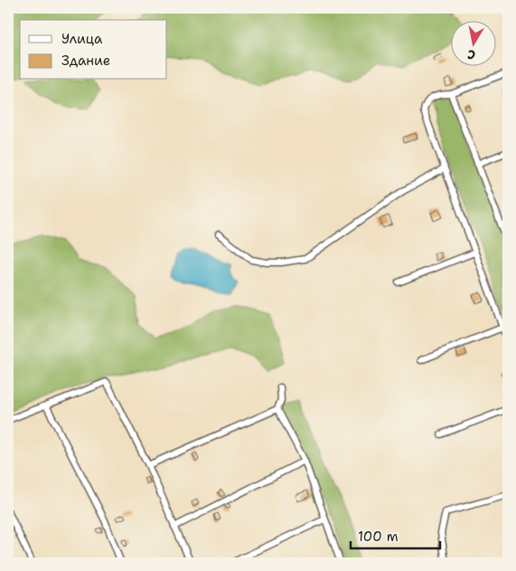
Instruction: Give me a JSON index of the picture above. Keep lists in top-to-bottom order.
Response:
{
  "legend": ["Улица", "Здание"],
  "scale_bar": "100 m",
  "north": "bottom"
}
